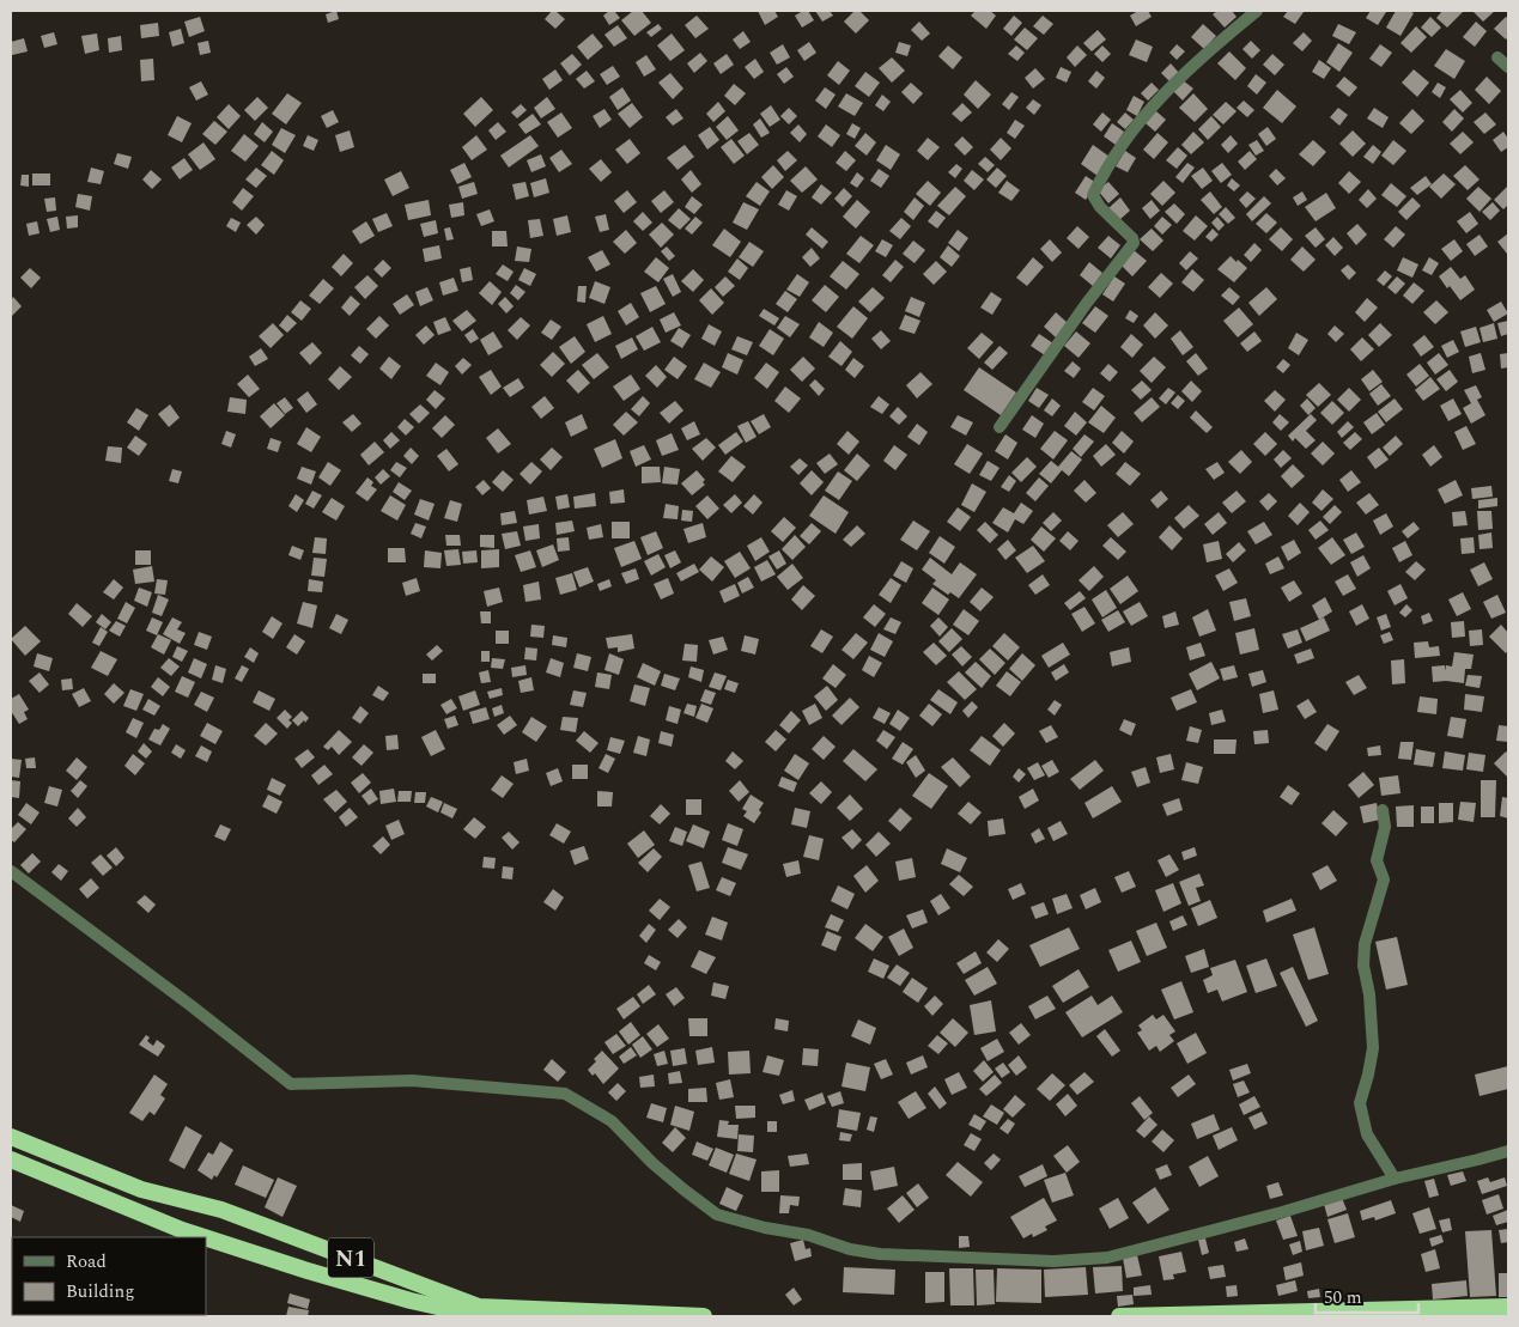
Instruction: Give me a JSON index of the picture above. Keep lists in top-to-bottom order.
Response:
{
  "streets": {
    "highway": ["N1"]
  },
  "legend": ["Road", "Building"],
  "scale_bar": "50 m"
}
